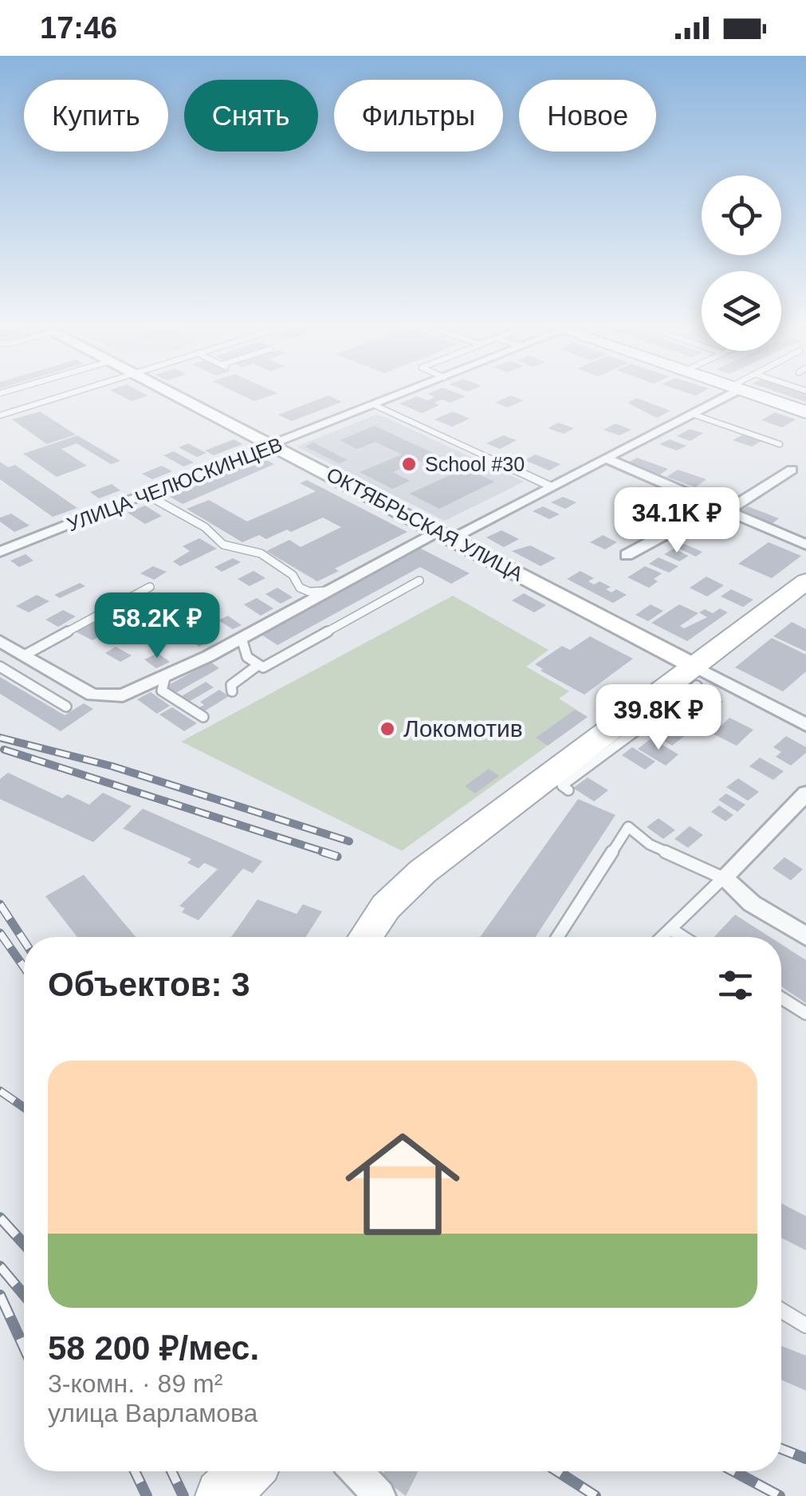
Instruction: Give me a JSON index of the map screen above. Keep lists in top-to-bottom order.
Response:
{
  "streets": {
    "main road": ["ОКТЯБРЬСКАЯ УЛИЦА"],
    "street": ["УЛИЦА ЧЕЛЮСКИНЦЕВ"]
  },
  "crossings": [
    ["УЛИЦА ЧЕЛЮСКИНЦЕВ", "ОКТЯБРЬСКАЯ УЛИЦА"]
  ],
  "places": ["School #30", "Локомотив"],
  "page": {
    "status": "17:46",
    "chip": [
      "Купить",
      "Снять",
      "Фильтры",
      "Новое"
    ],
    "price": ["34.1K ₽", "58.2K ₽", "39.8K ₽"],
    "heading": "Объектов: 3",
    "list": [
      {
        "name": "58 200 ₽/мес.",
        "note": "3-комн. · 89 m² · улица Варламова"
      }
    ]
  }
}
